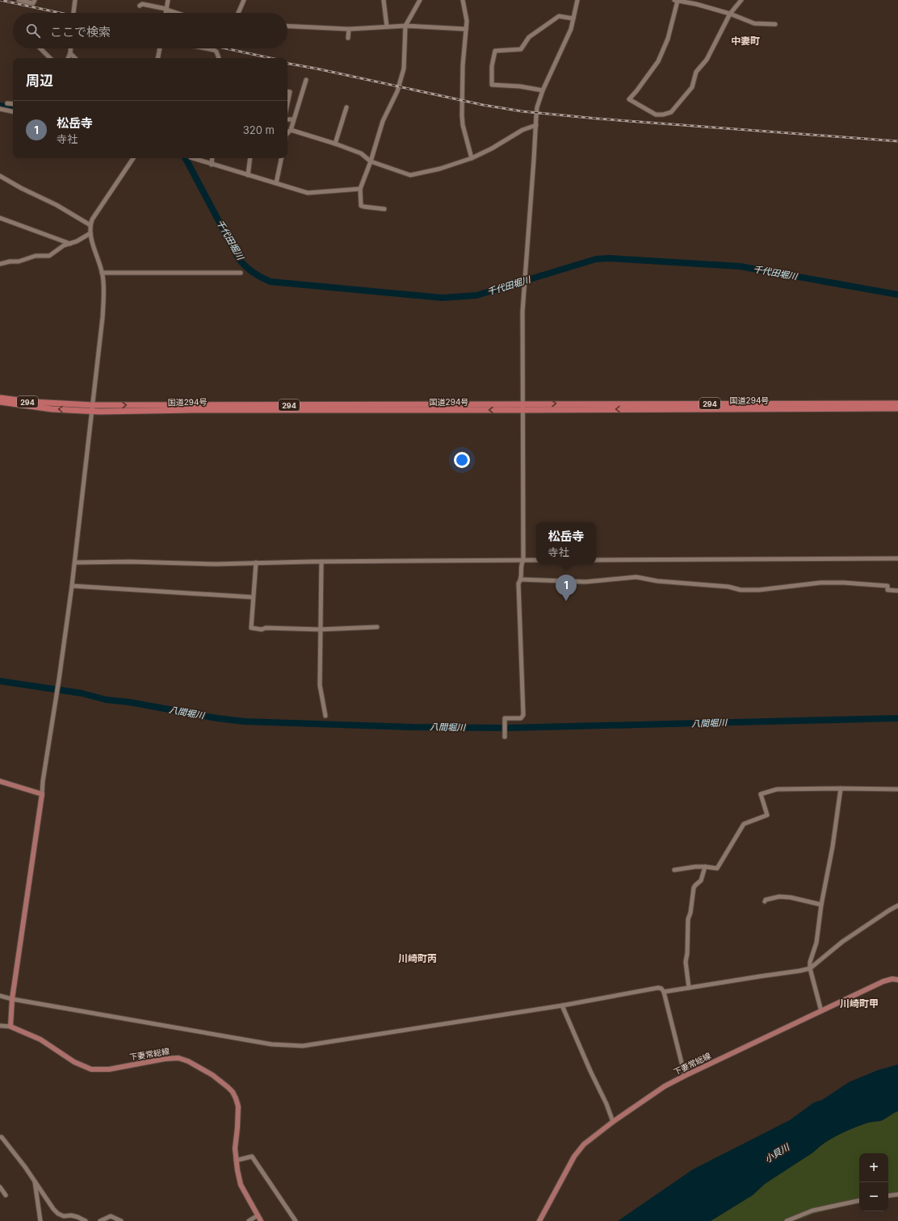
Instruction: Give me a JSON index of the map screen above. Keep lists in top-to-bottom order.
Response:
{
  "streets": {
    "highway": ["国道294号", "294"],
    "main road": ["下妻常総線"]
  },
  "districts": ["中妻町", "川崎町丙", "川崎町甲"],
  "water": ["千代田堀川", "八間堀川", "小貝川"],
  "page": {
    "search": "ここで検索",
    "heading": "周辺",
    "list": [
      {
        "mark": "1",
        "name": "松岳寺",
        "note": "寺社",
        "value": "320 m"
      }
    ],
    "popup": ["松岳寺", "寺社"],
    "pins": "1",
    "map_buttons": ["+", "−"]
  }
}
